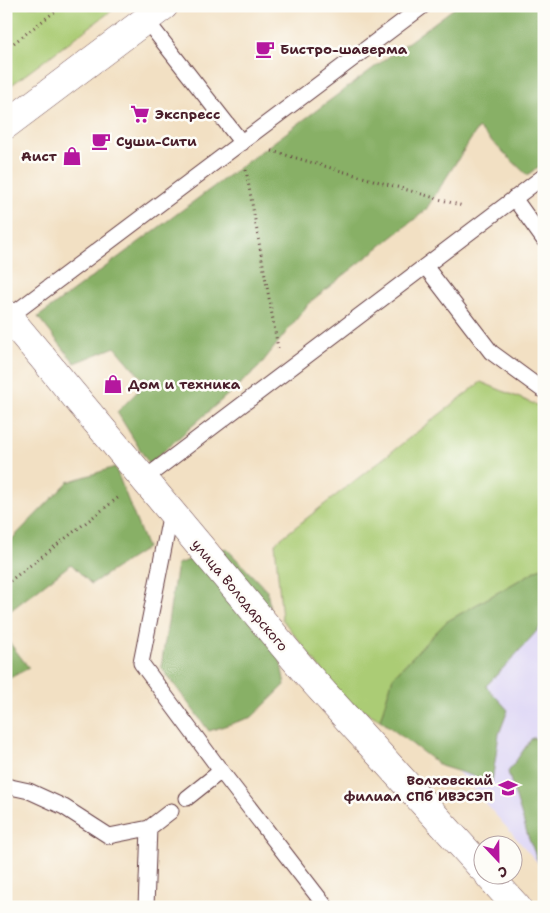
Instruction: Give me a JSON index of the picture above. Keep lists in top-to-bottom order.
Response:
{
  "streets": {
    "street": ["улица Володарского"]
  },
  "places": {
    "cafe": ["Бистро-шаверма", "Суши-Сити"],
    "supermarket": ["Экспресс"],
    "shop": ["Аист", "Дом и техника"],
    "school or university": ["Волховский филиал СПб ИВЭСЭП"]
  },
  "north": "bottom"
}
